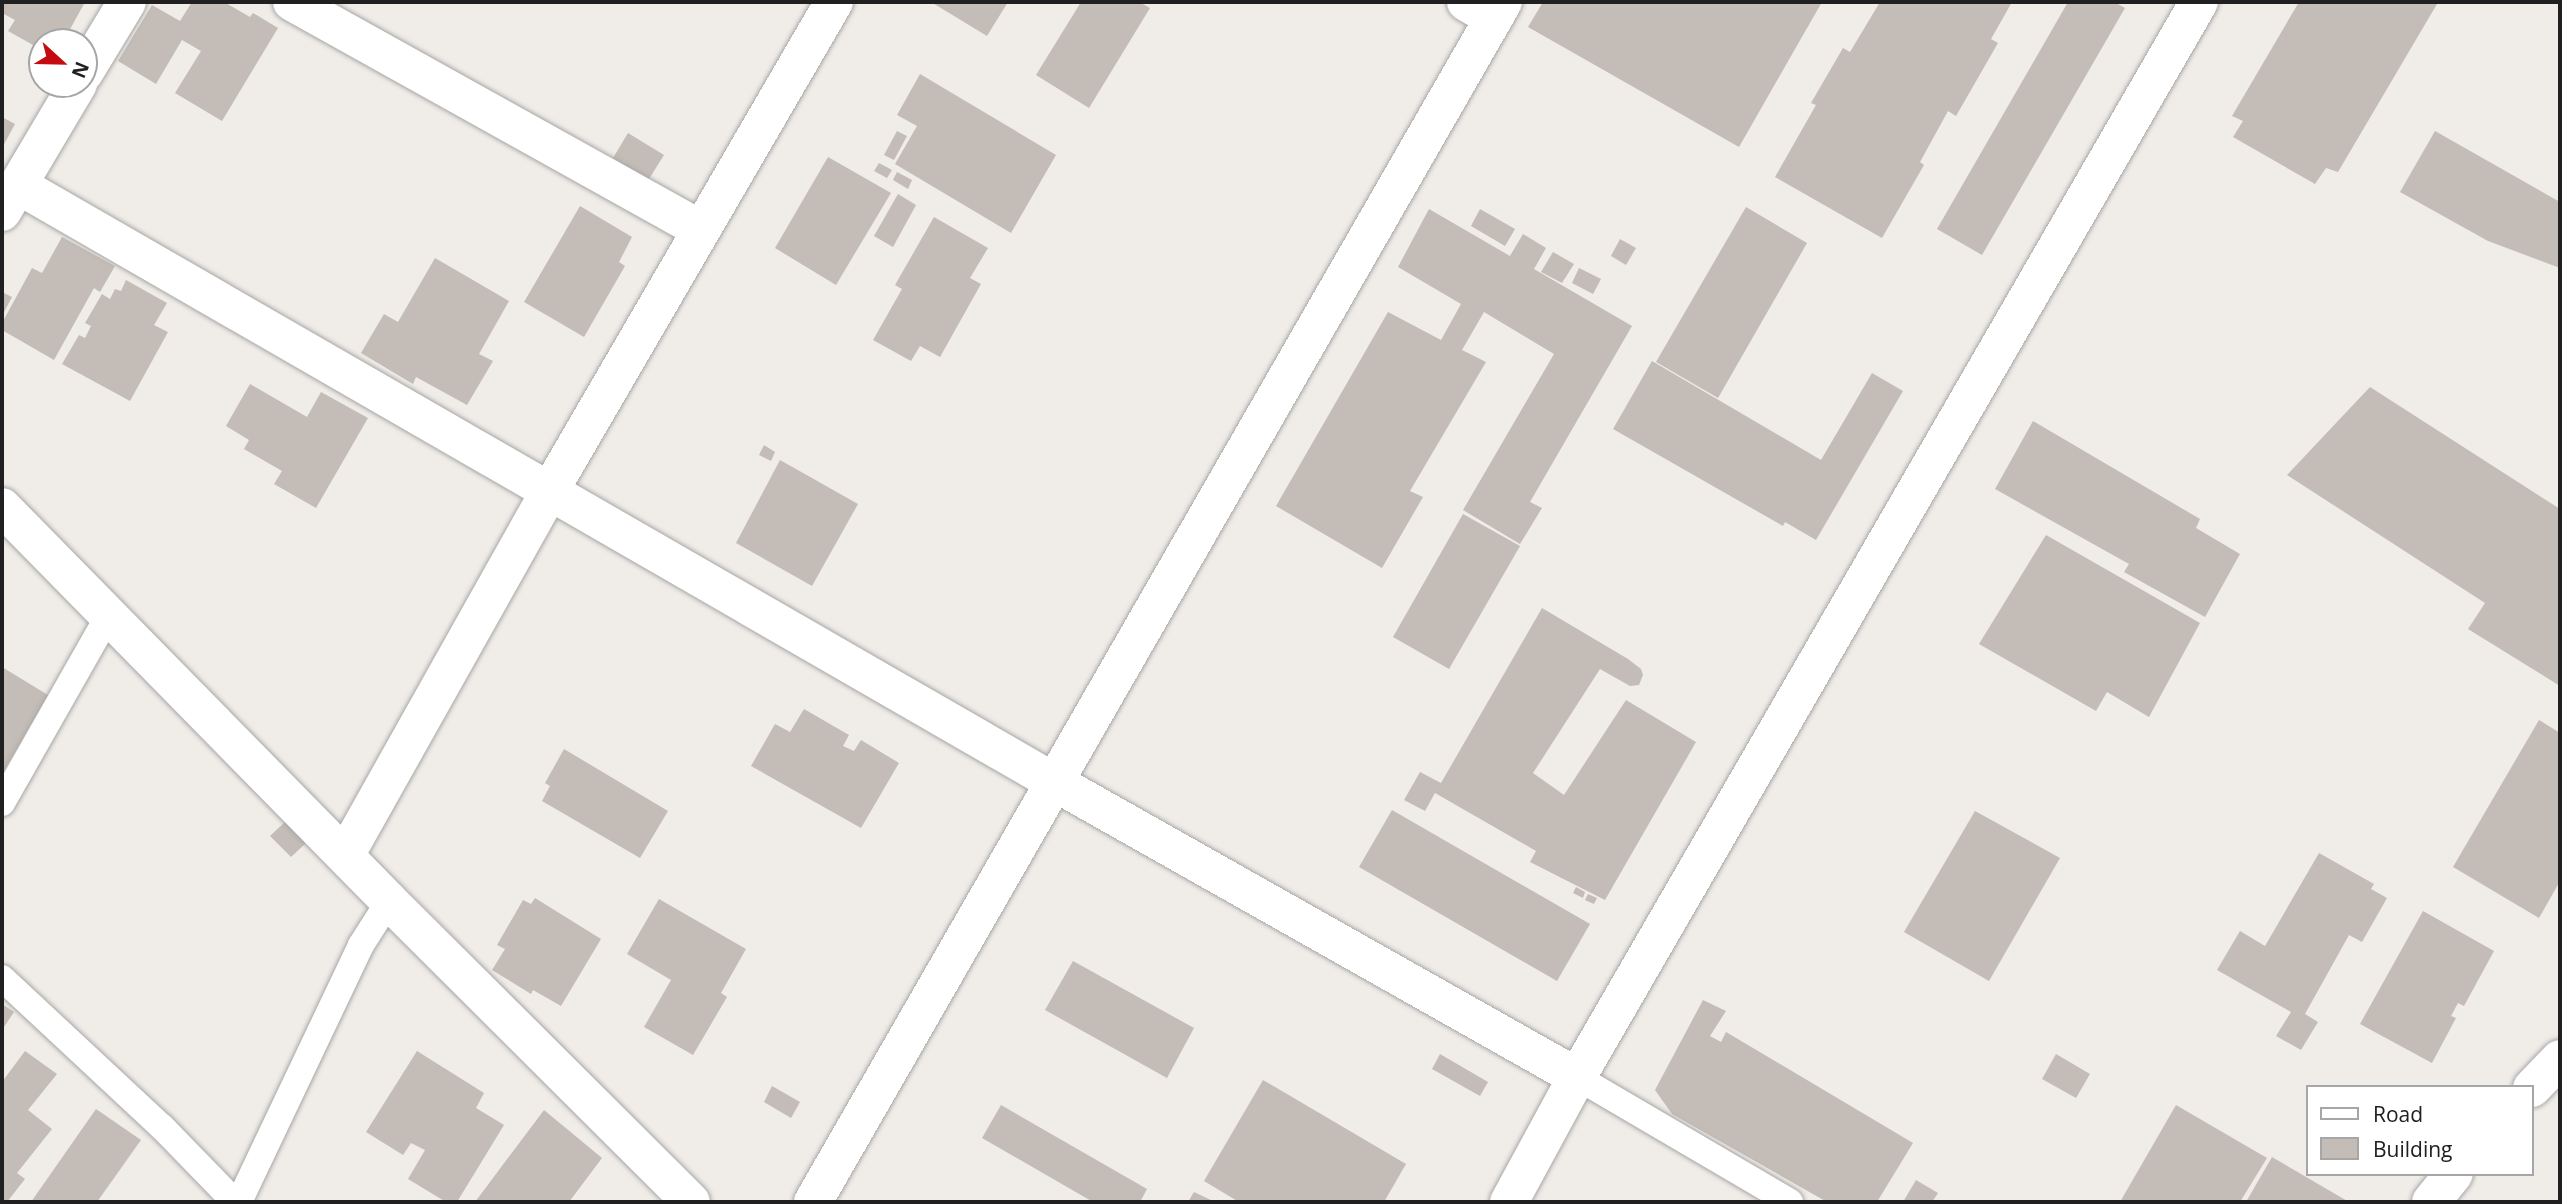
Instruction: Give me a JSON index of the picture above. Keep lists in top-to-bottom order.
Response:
{
  "legend": ["Road", "Building"],
  "north": "right"
}
